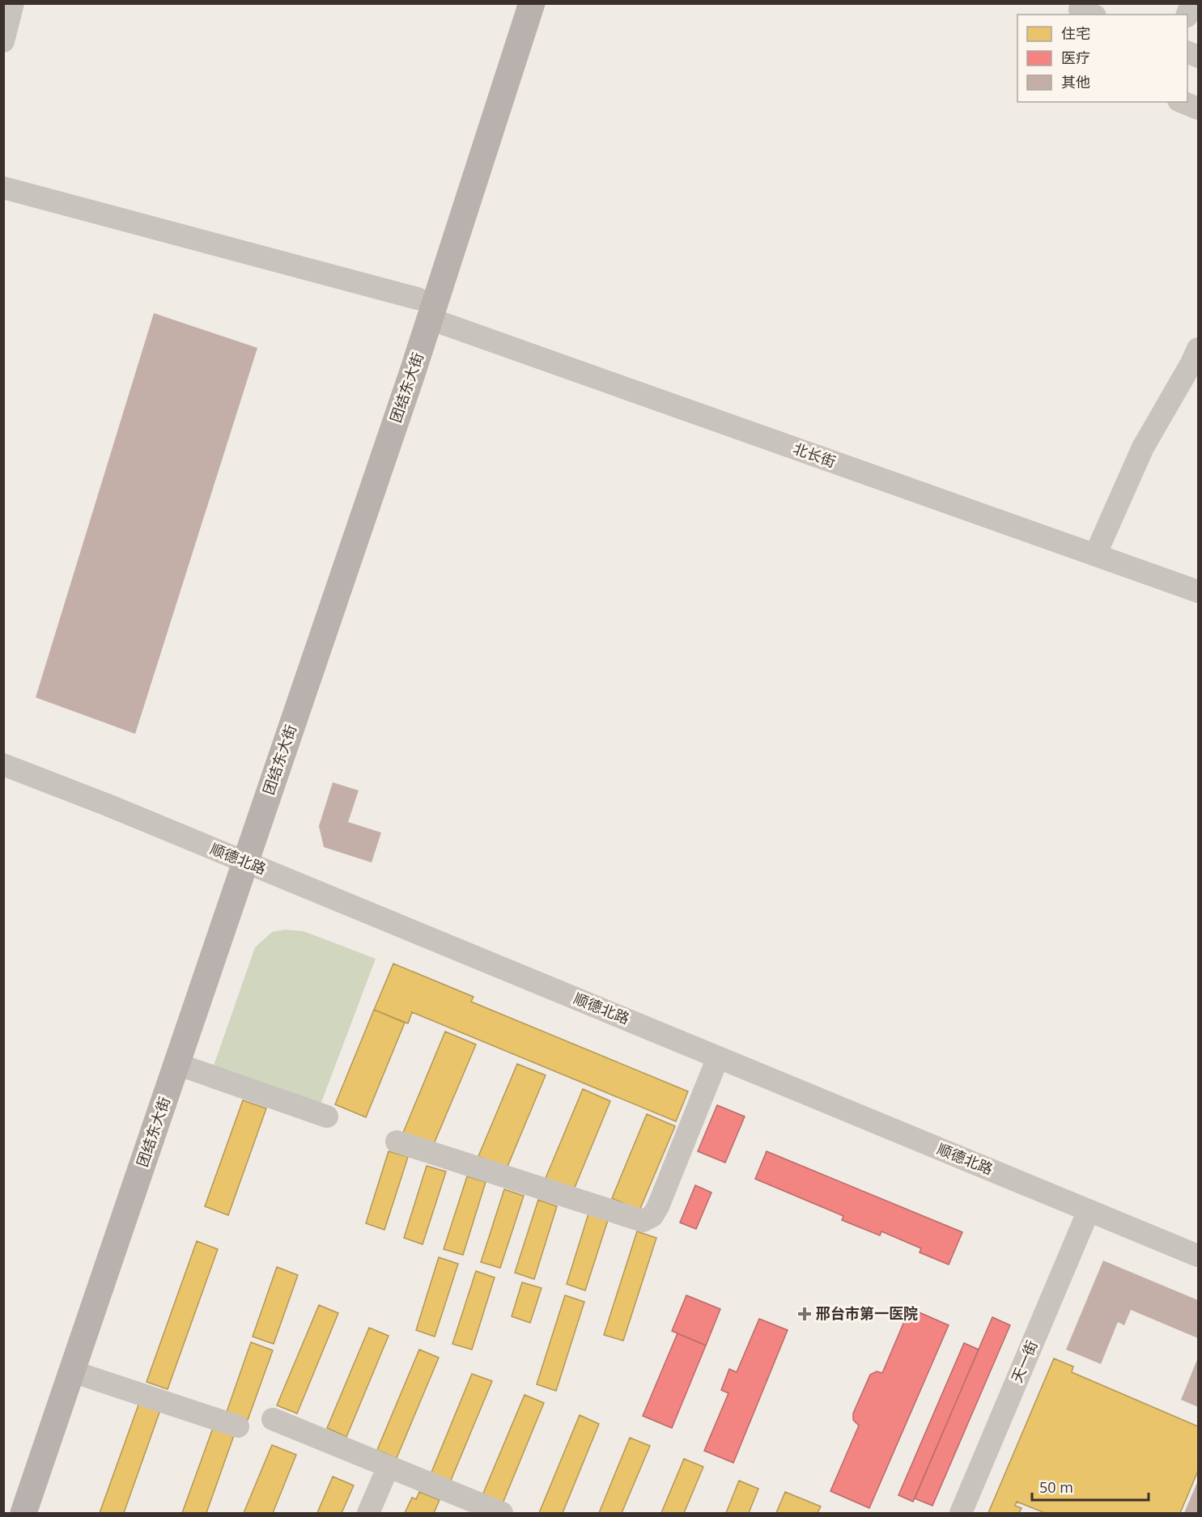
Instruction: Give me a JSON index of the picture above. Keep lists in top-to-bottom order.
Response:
{
  "streets": {
    "main road": ["团结东大街"],
    "street": ["北长街", "顺德北路", "天一街"]
  },
  "crossings": [
    ["团结东大街", "北长街"],
    ["团结东大街", "顺德北路"],
    ["顺德北路", "天一街"]
  ],
  "places": {
    "health": ["邢台市第一医院"]
  },
  "legend": ["住宅", "医疗", "其他"],
  "scale_bar": "50 m"
}
